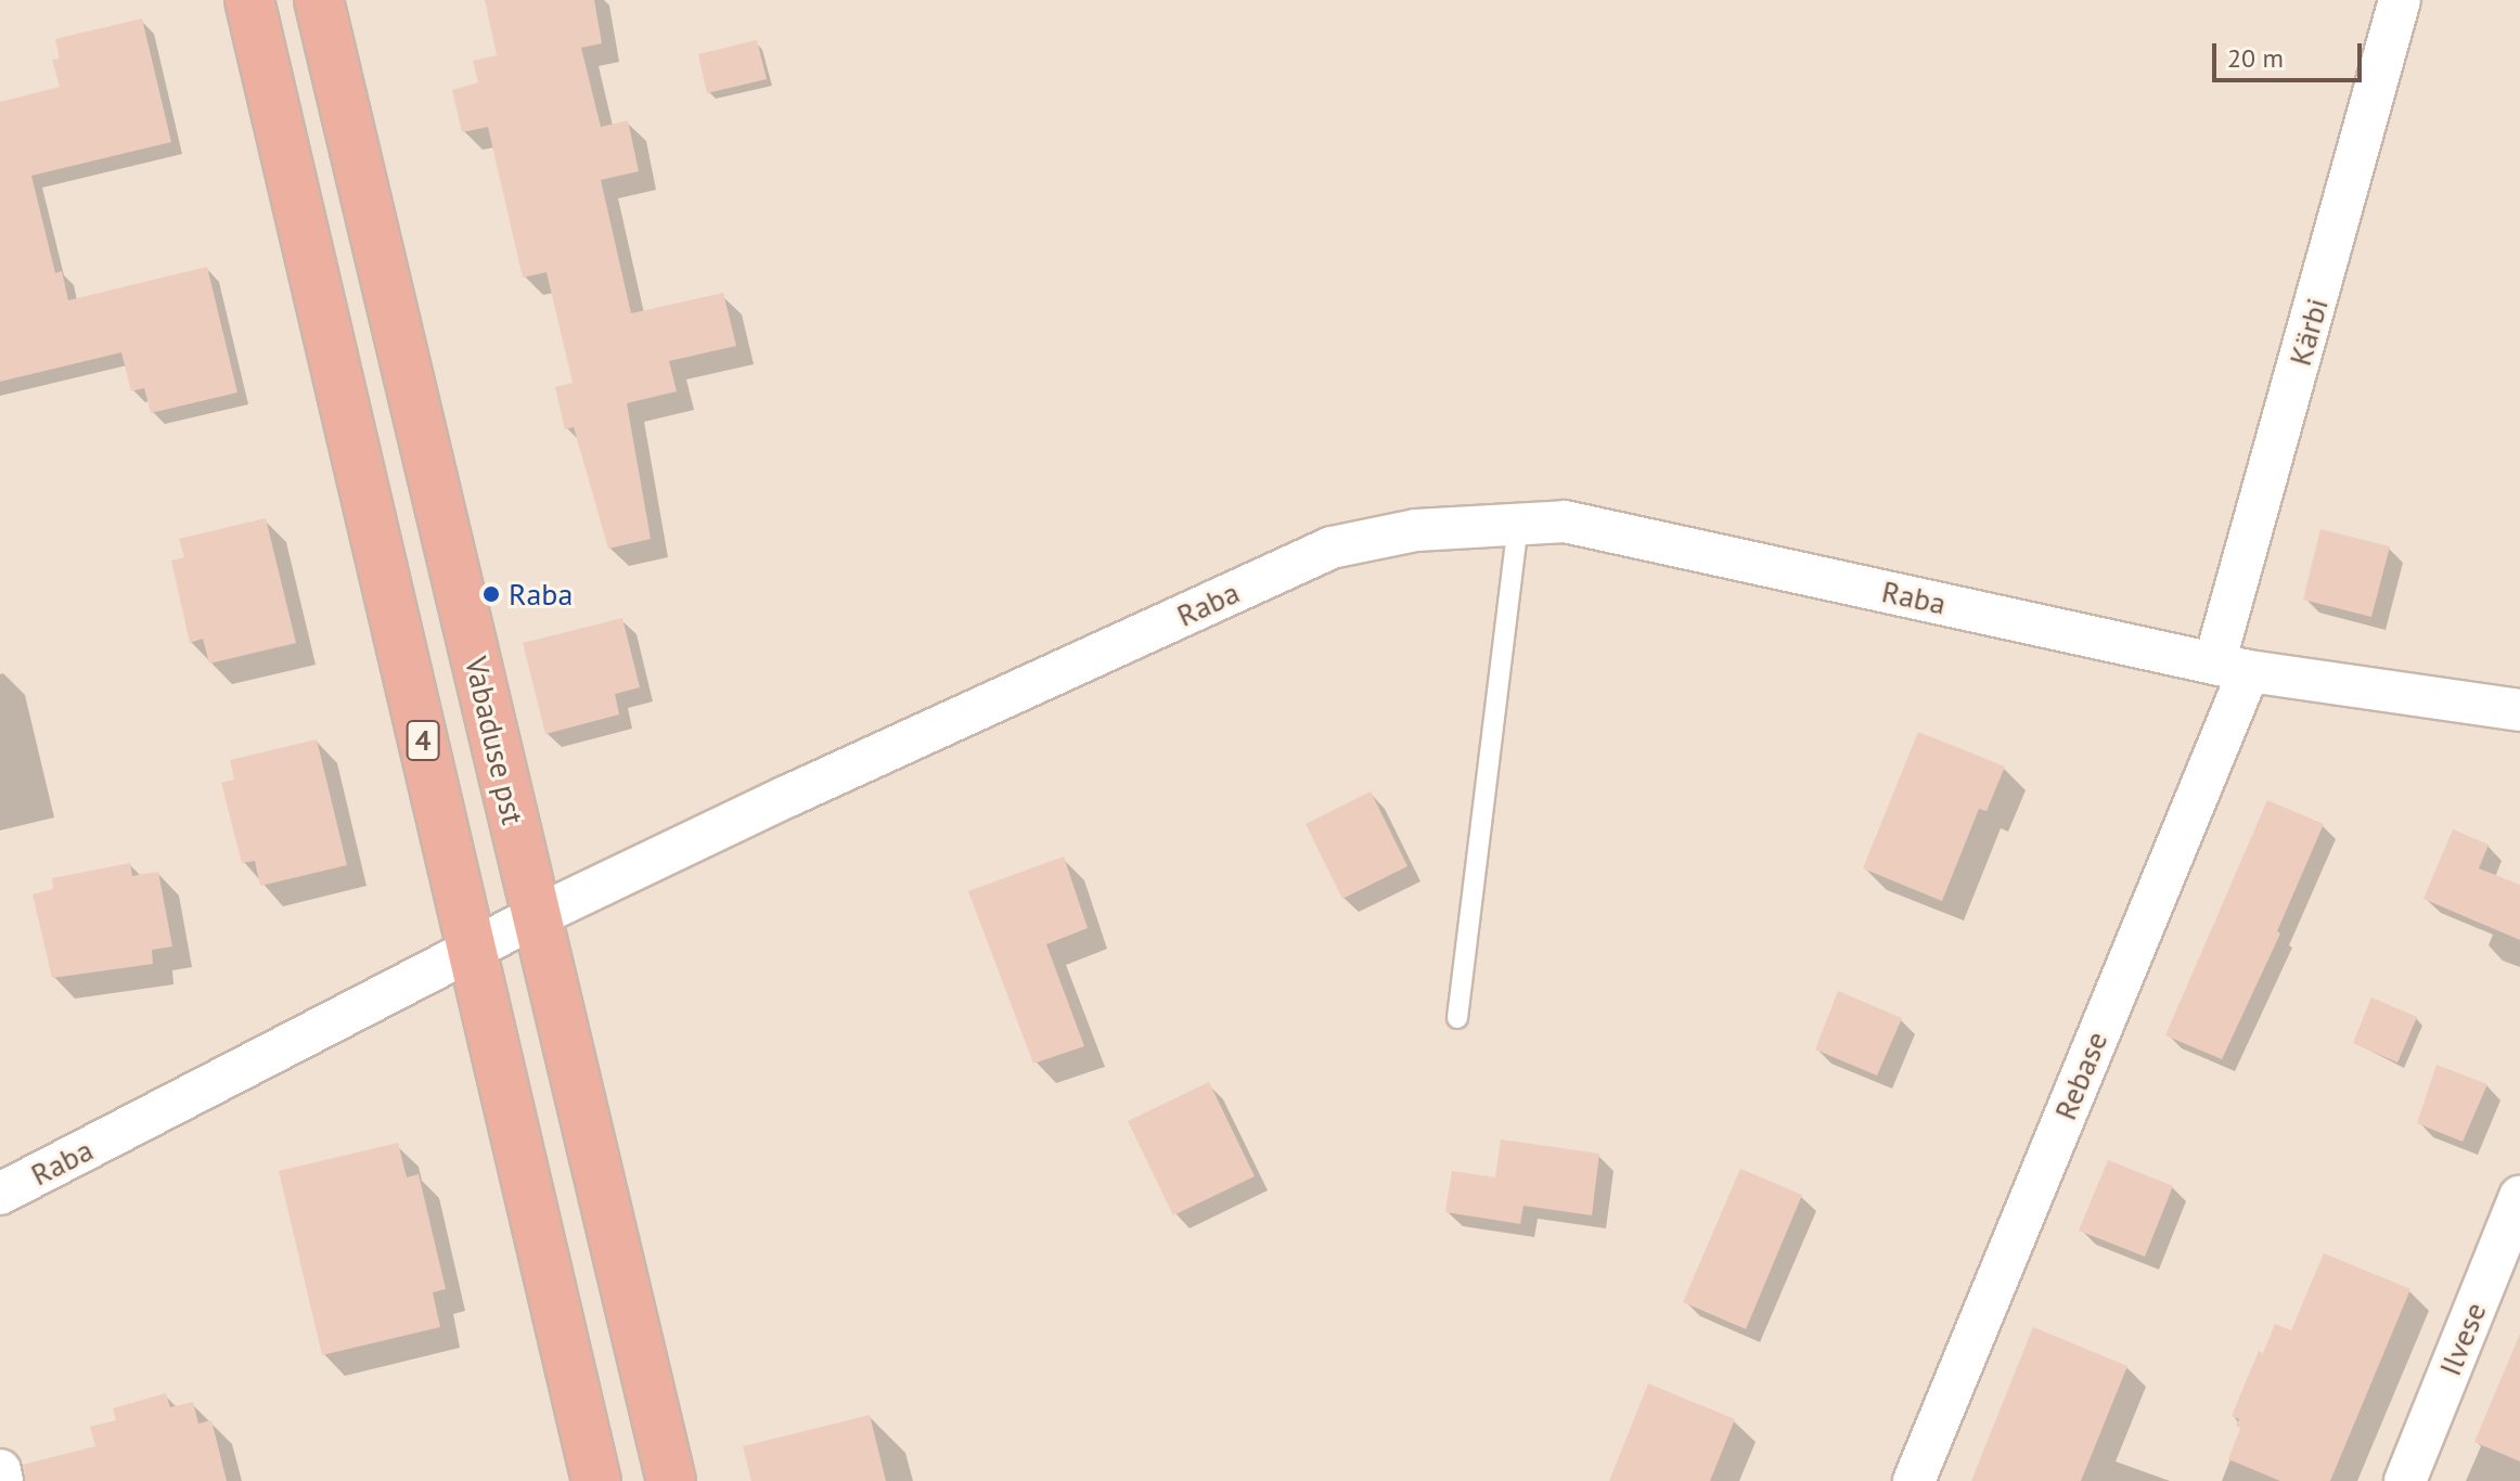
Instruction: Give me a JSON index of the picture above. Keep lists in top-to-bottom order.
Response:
{
  "streets": {
    "highway": ["4", "Vabaduse pst"],
    "street": [
      "Kärbi",
      "Raba",
      "Rebase",
      "Ilvese"
    ]
  },
  "crossings": [
    ["Kärbi", "Raba"],
    ["Kärbi", "Rebase"],
    ["Raba", "4"],
    ["Raba", "Vabaduse pst"],
    ["Raba", "Rebase"]
  ],
  "places": ["Raba"],
  "scale_bar": "20 m"
}
